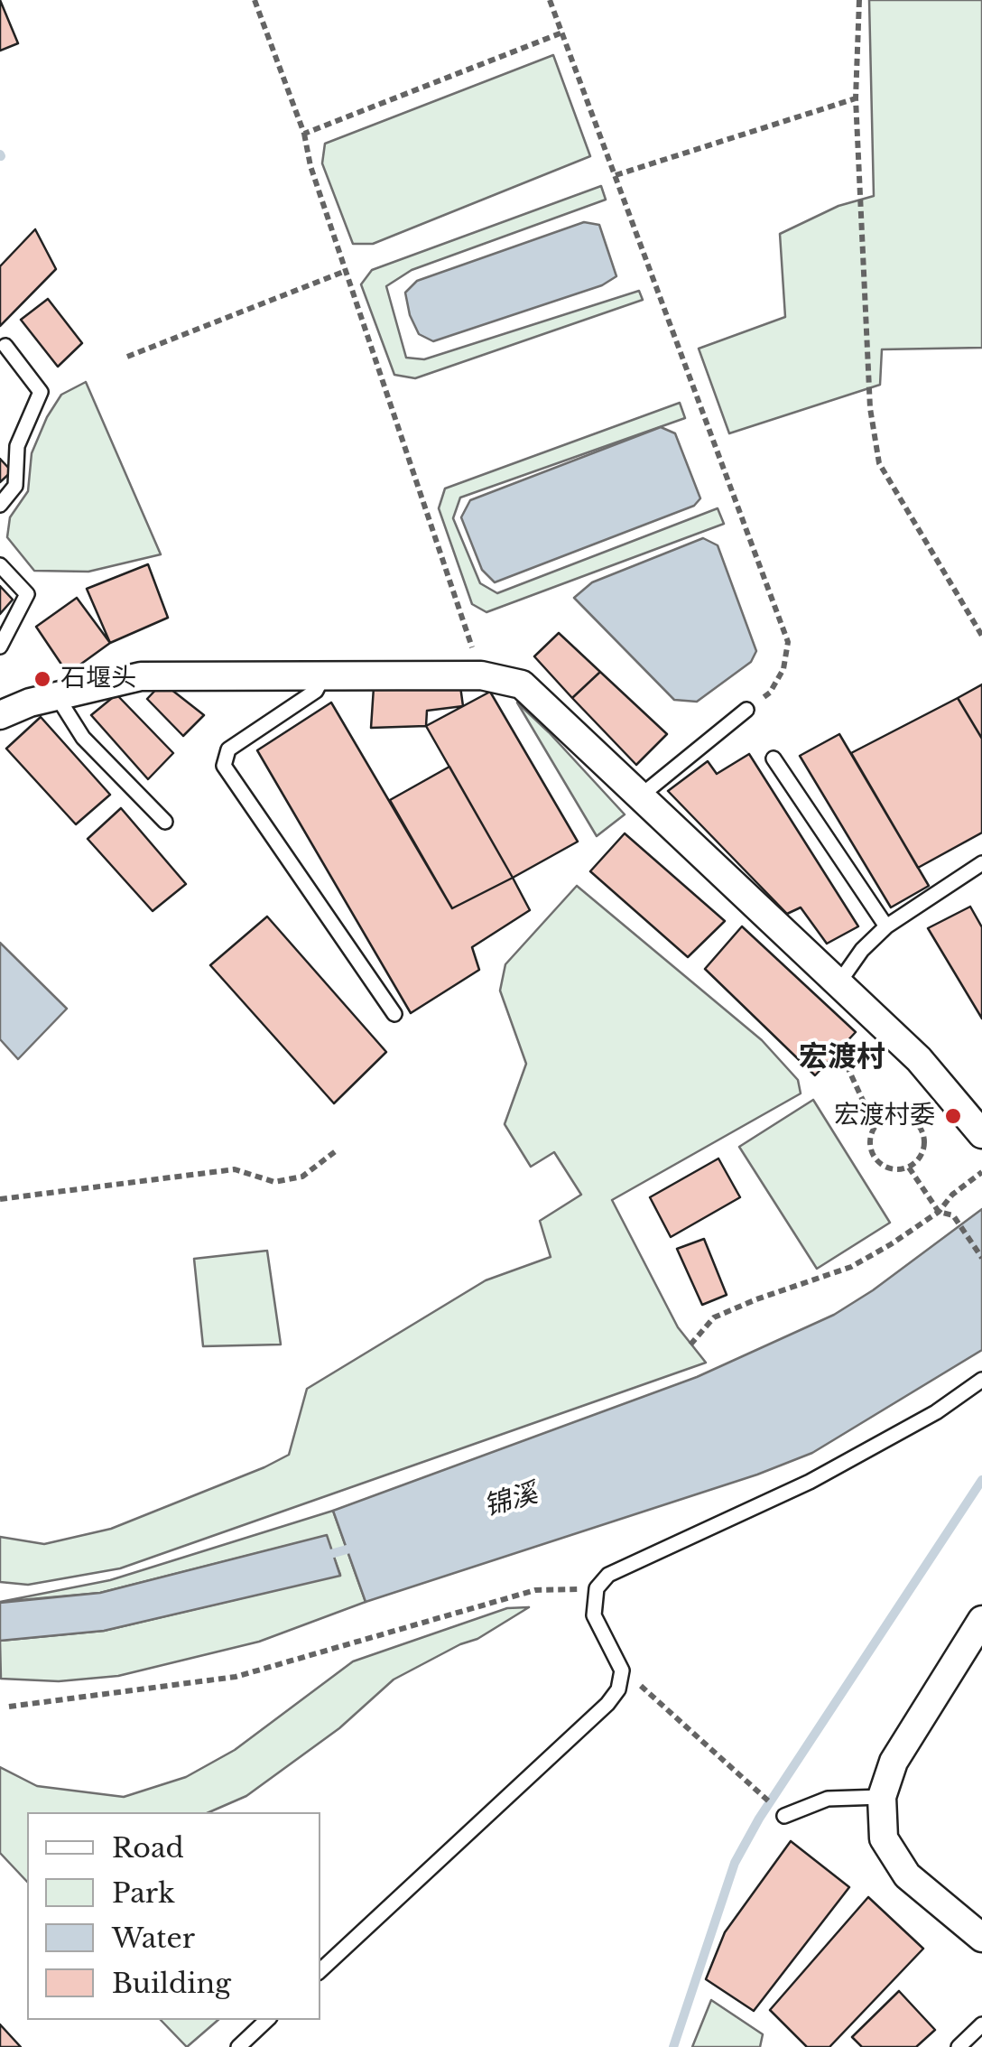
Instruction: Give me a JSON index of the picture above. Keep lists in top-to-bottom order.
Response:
{
  "districts": ["宏渡村"],
  "water": ["锦溪"],
  "places": ["石堰头", "宏渡村委"],
  "legend": [
    "Road",
    "Park",
    "Water",
    "Building"
  ]
}
